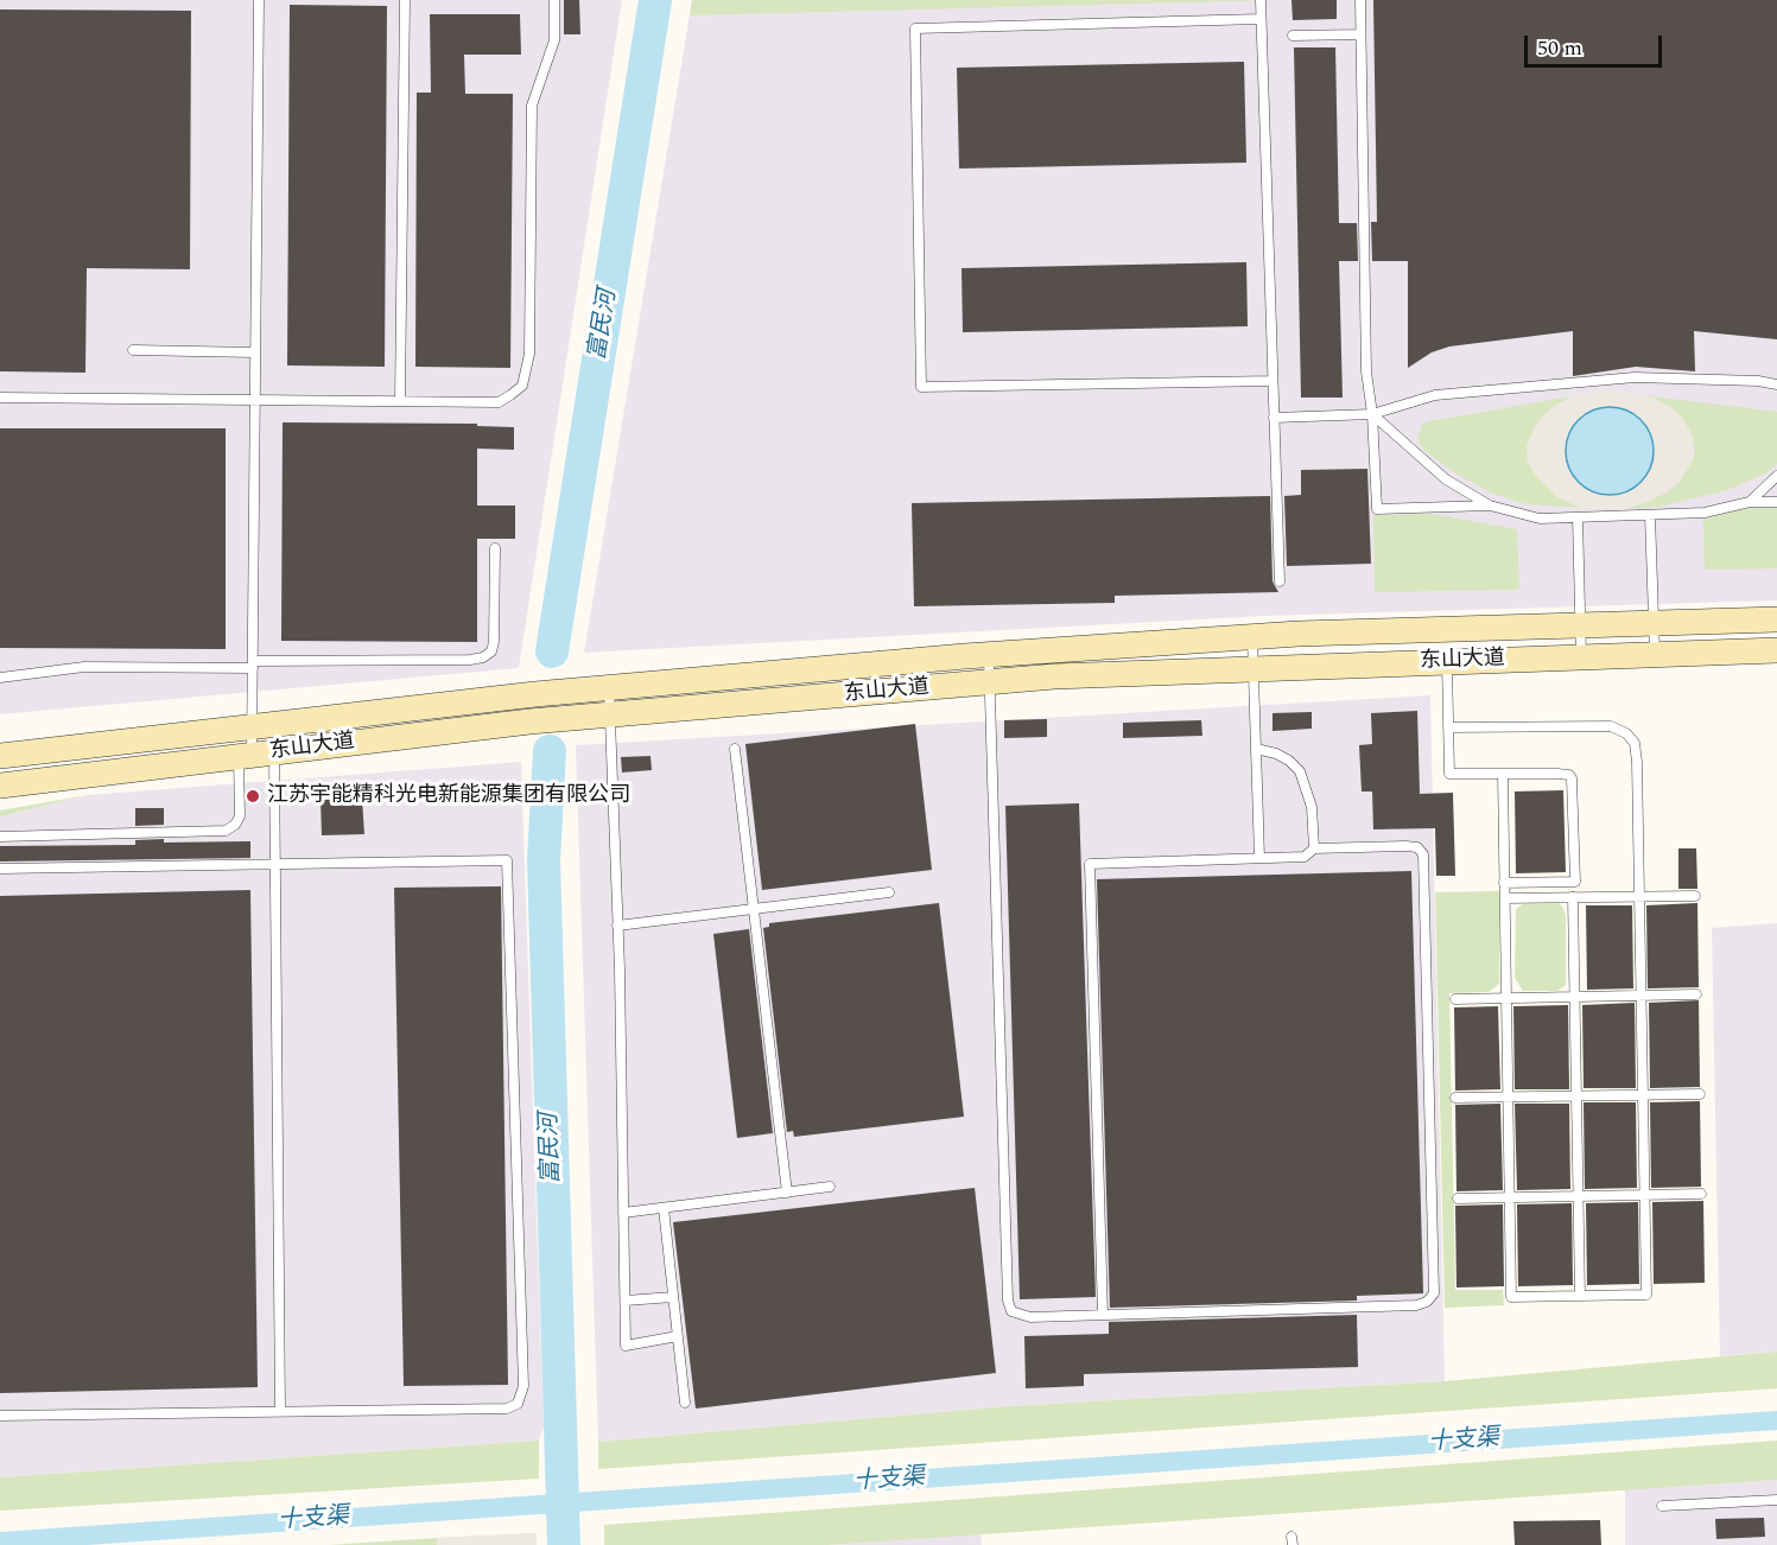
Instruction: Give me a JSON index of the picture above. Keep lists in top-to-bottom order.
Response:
{
  "streets": {
    "main road": ["东山大道"]
  },
  "water": ["富民河", "十支渠"],
  "places": ["江苏宇能精科光电新能源集团有限公司"],
  "scale_bar": "50 m"
}
